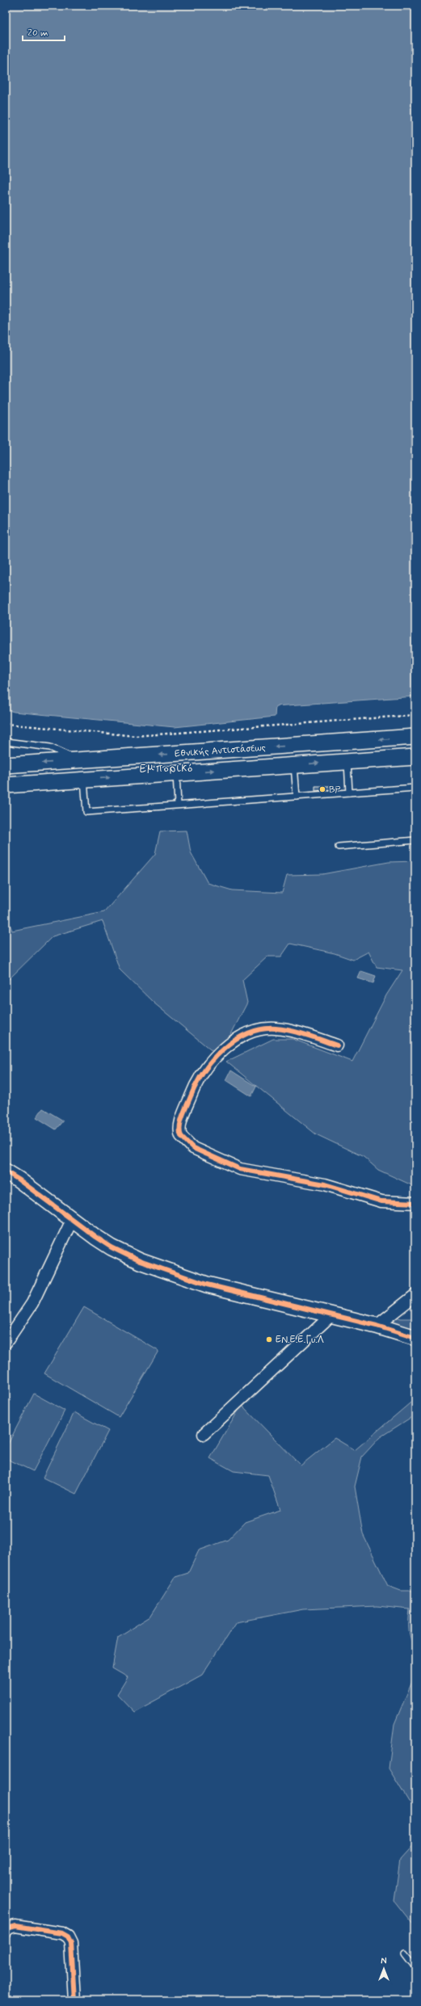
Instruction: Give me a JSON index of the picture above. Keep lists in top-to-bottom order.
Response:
{
  "streets": {
    "main road": ["Εθνικής Αντιστάσεως"]
  },
  "districts": ["Εμπορικό"],
  "places": ["BP", "ΕΝ.Ε.Ε.Γυ.Λ"],
  "scale_bar": "20 m",
  "north": "top"
}
